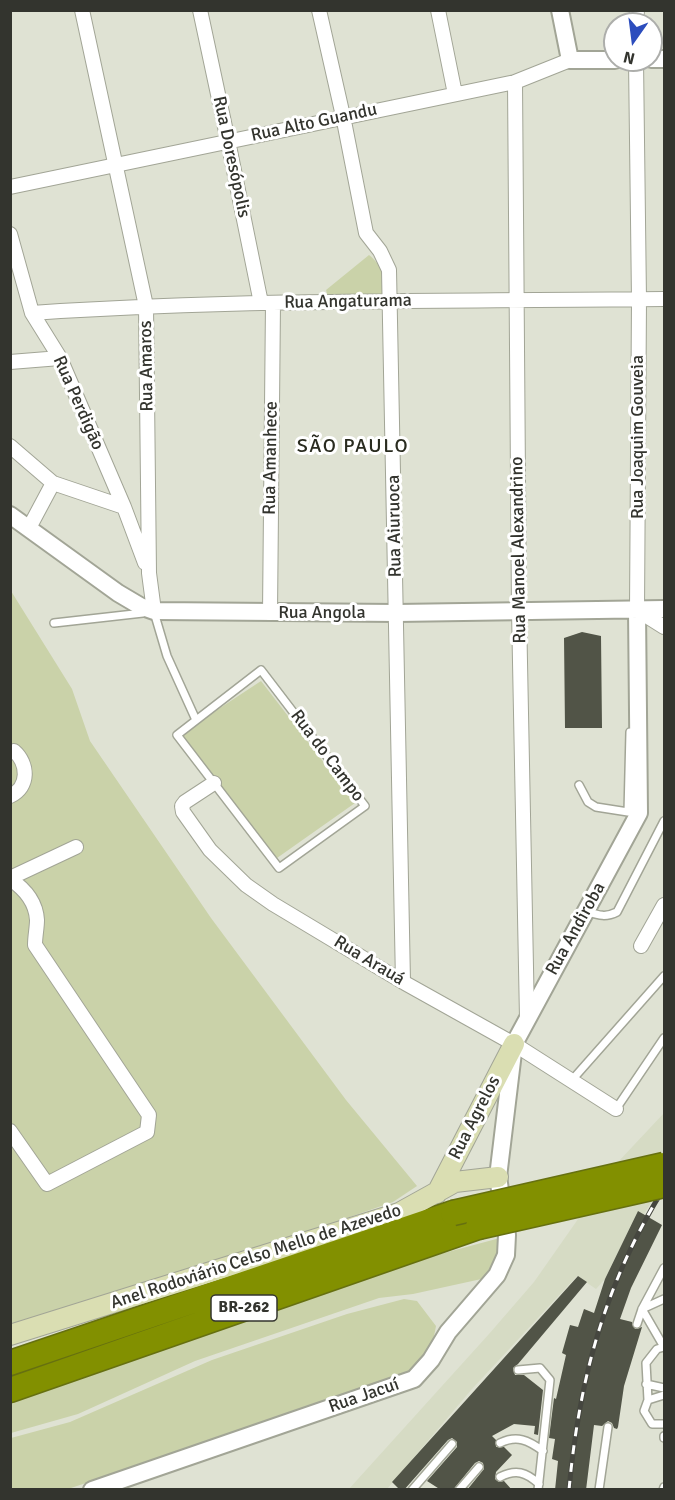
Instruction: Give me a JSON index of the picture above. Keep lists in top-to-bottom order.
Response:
{
  "streets": {
    "highway": ["Anel Rodoviário Celso Mello de Azevedo", "BR-262"],
    "main road": ["Rua Agrelos"],
    "street": [
      "Rua Alto Guandu",
      "Rua Doresópolis",
      "Rua Angaturama",
      "Rua Amaros",
      "Rua Perdigão",
      "Rua Joaquim Gouveia",
      "Rua Amanhece",
      "Rua Aiuruoca",
      "Rua Manoel Alexandrino",
      "Rua Angola",
      "Rua Andiroba",
      "Rua Arauá",
      "Rua Jacuí"
    ],
    "lane": ["Rua do Campo"]
  },
  "crossings": [
    ["Rua Alto Guandu", "Rua Doresópolis"],
    ["Rua Alto Guandu", "Rua Amaros"],
    ["Rua Alto Guandu", "Rua Aiuruoca"],
    ["Rua Alto Guandu", "Rua Manoel Alexandrino"],
    ["Rua Doresópolis", "Rua Angaturama"],
    ["Rua Doresópolis", "Rua Amanhece"],
    ["Rua Angaturama", "Rua Amaros"],
    ["Rua Angaturama", "Rua Perdigão"],
    ["Rua Angaturama", "Rua Joaquim Gouveia"],
    ["Rua Angaturama", "Rua Amanhece"],
    ["Rua Angaturama", "Rua Aiuruoca"],
    ["Rua Angaturama", "Rua Manoel Alexandrino"],
    ["Rua Amaros", "Rua Perdigão"],
    ["Rua Amaros", "Rua Angola"],
    ["Rua Amaros", "Rua do Campo"],
    ["Rua Joaquim Gouveia", "Rua Angola"],
    ["Rua Joaquim Gouveia", "Rua Andiroba"],
    ["Rua Amanhece", "Rua Angola"],
    ["Rua Aiuruoca", "Rua Angola"],
    ["Rua Aiuruoca", "Rua Arauá"],
    ["Rua Manoel Alexandrino", "Rua Angola"],
    ["Rua Manoel Alexandrino", "Rua Andiroba"],
    ["Rua do Campo", "Rua Arauá"],
    ["Rua Andiroba", "Rua Arauá"],
    ["Rua Andiroba", "Rua Agrelos"],
    ["Rua Arauá", "Rua Agrelos"],
    ["Rua Agrelos", "Anel Rodoviário Celso Mello de Azevedo"],
    ["Anel Rodoviário Celso Mello de Azevedo", "Rua Jacuí"]
  ],
  "districts": ["SÃO PAULO"],
  "north": "bottom"
}
